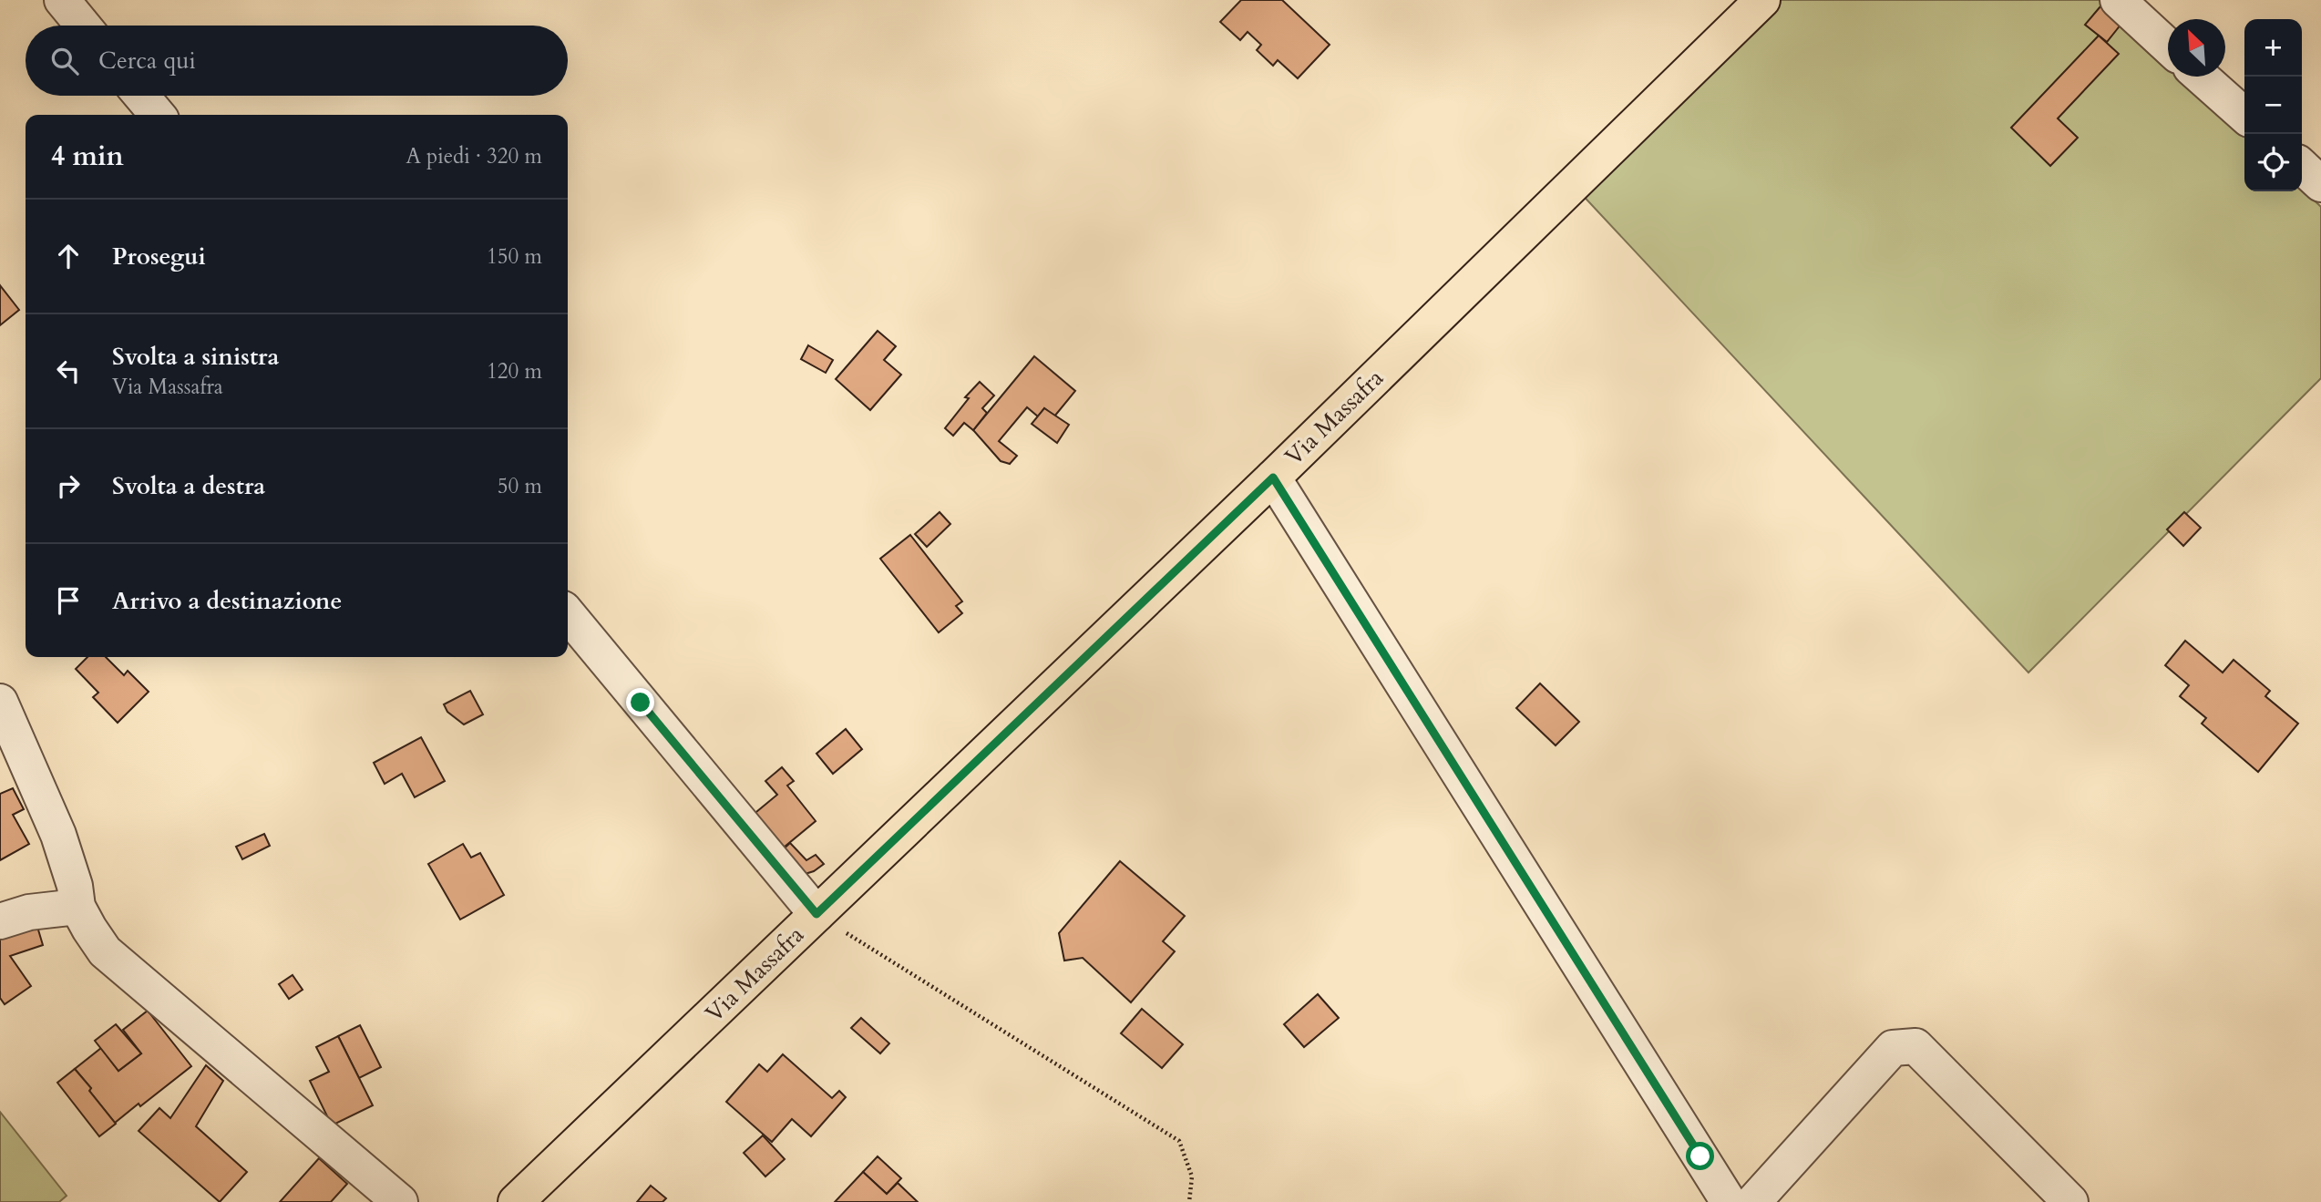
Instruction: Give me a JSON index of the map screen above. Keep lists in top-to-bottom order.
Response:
{
  "streets": {
    "main road": ["Via Massafra"]
  },
  "north": "top left",
  "page": {
    "map_buttons": ["+", "−"],
    "search": "Cerca qui",
    "heading": ["4 min", "A piedi · 320 m"],
    "list": [
      ["Prosegui", "150 m"],
      ["Svolta a sinistra", "Via Massafra", "120 m"],
      ["Svolta a destra", "50 m"],
      "Arrivo a destinazione"
    ]
  }
}
